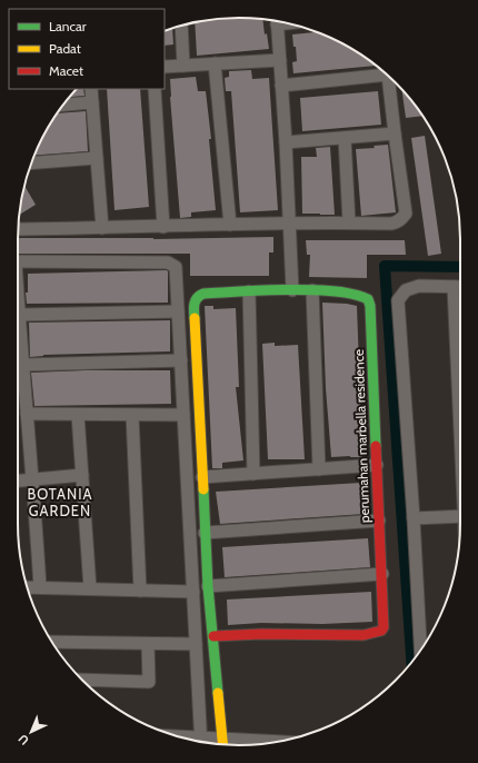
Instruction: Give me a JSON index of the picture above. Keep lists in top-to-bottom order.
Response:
{
  "streets": {
    "street": ["perumahan marbella residence"]
  },
  "districts": ["BOTANIA GARDEN"],
  "legend": ["Lancar", "Padat", "Macet"],
  "north": "bottom left"
}
